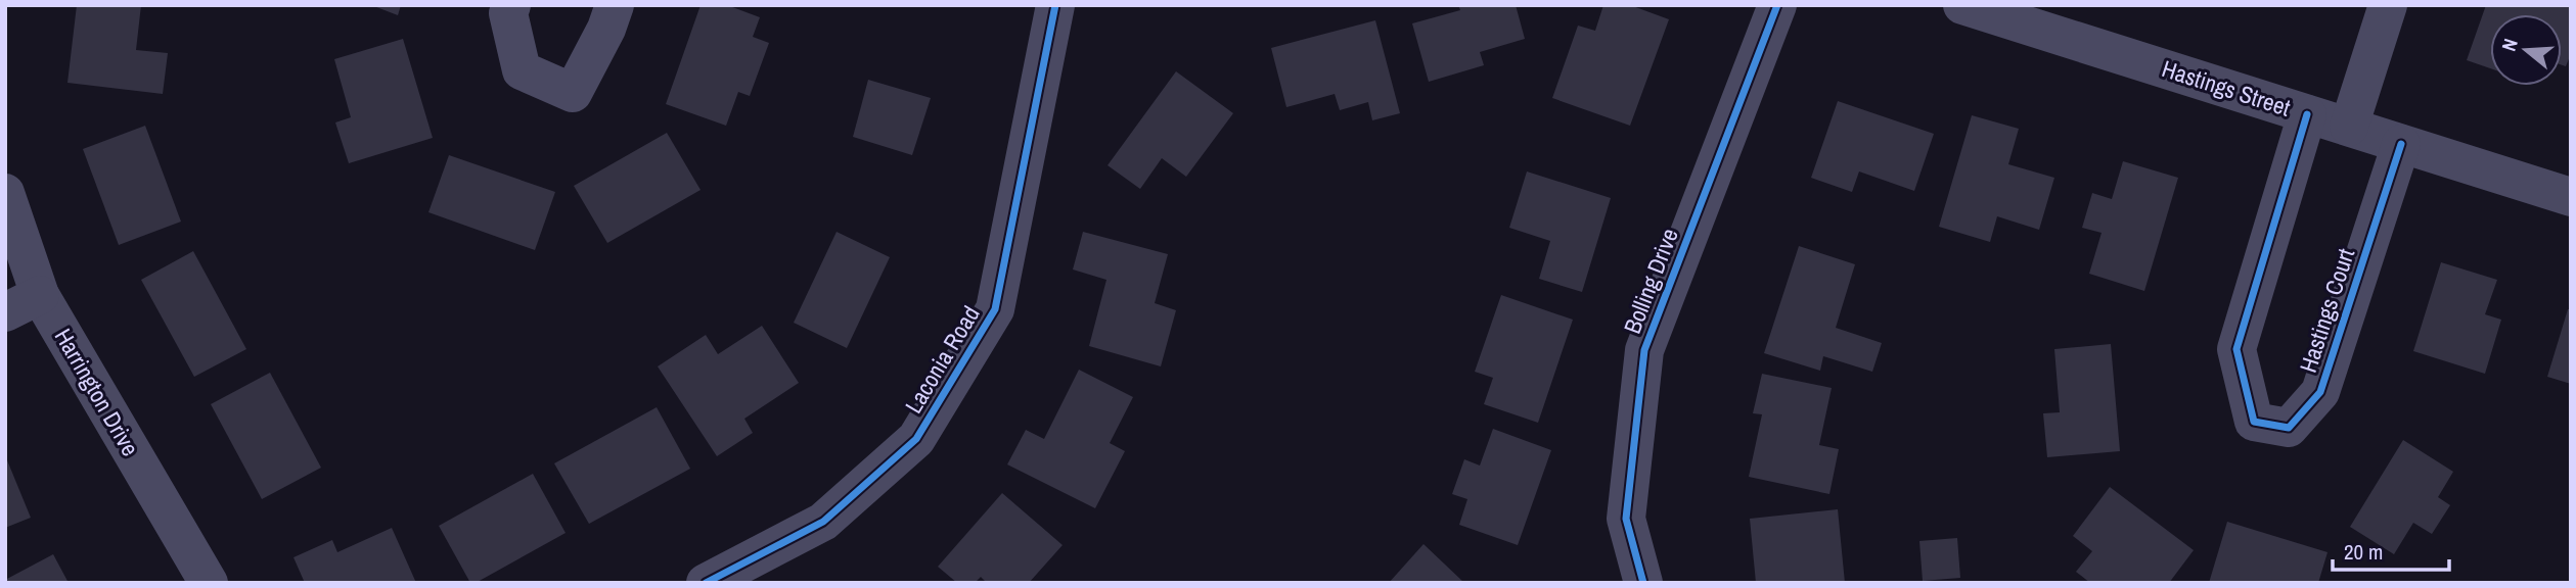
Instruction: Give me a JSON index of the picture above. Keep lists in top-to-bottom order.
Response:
{
  "streets": {
    "street": [
      "Hastings Street",
      "Bolling Drive",
      "Hastings Court",
      "Laconia Road",
      "Harrington Drive"
    ]
  },
  "crossings": [
    ["Hastings Street", "Hastings Court"]
  ],
  "scale_bar": "20 m",
  "north": "left"
}
